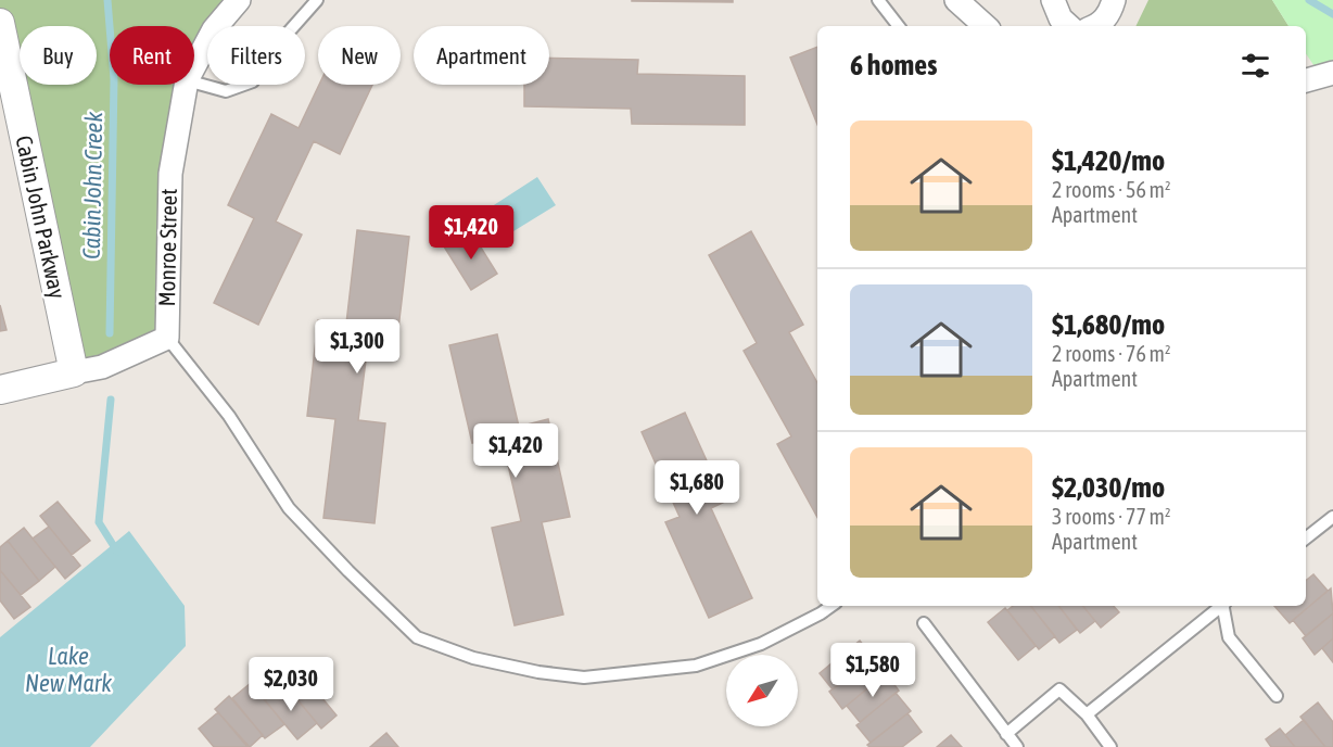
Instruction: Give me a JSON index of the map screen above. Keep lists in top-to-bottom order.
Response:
{
  "streets": {
    "street": ["Cabin John Parkway", "Monroe Street"]
  },
  "crossings": [
    ["Cabin John Parkway", "Monroe Street"]
  ],
  "water": ["Cabin John Creek", "Lake New Mark"],
  "north": "bottom left",
  "page": {
    "chip": [
      "Buy",
      "Rent",
      "Filters",
      "New",
      "Apartment"
    ],
    "heading": "6 homes",
    "list": [
      {
        "name": "$1,420/mo",
        "note": "2 rooms · 56 m² · Apartment"
      },
      {
        "name": "$1,680/mo",
        "note": "2 rooms · 76 m² · Apartment"
      },
      {
        "name": "$2,030/mo",
        "note": "3 rooms · 77 m² · Apartment"
      }
    ],
    "price": [
      "$1,420",
      "$1,300",
      "$1,420",
      "$1,680",
      "$1,580",
      "$2,030"
    ]
  }
}
